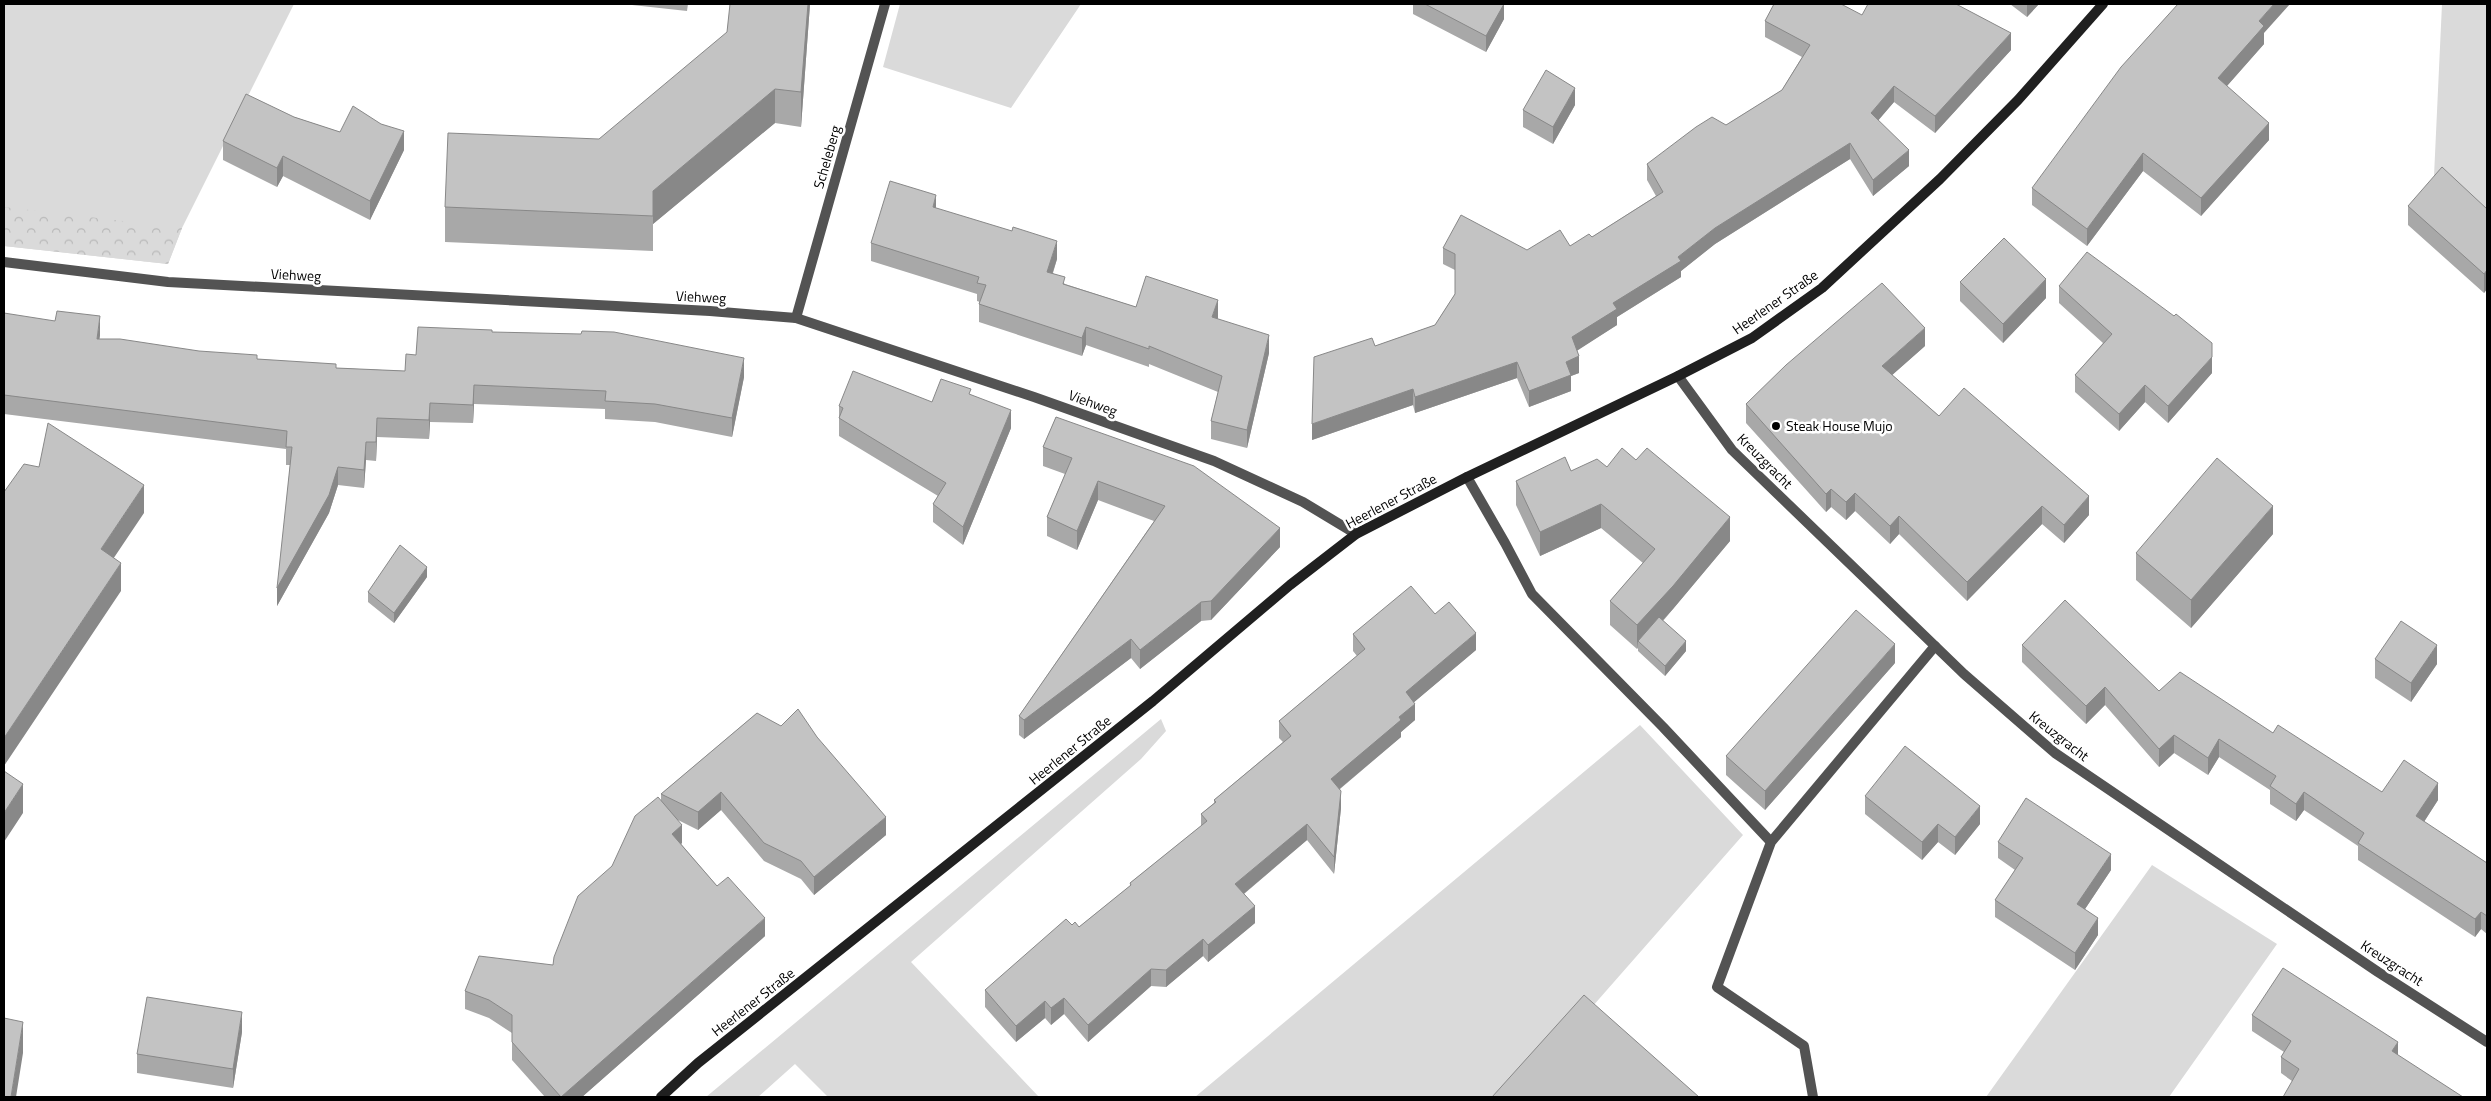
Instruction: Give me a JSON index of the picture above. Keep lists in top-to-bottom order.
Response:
{
  "streets": {
    "main road": ["Heerlener Straße"],
    "street": ["Scheleberg", "Viehweg", "Kreuzgracht"]
  },
  "crossings": [
    ["Scheleberg", "Viehweg"],
    ["Viehweg", "Heerlener Straße"],
    ["Heerlener Straße", "Kreuzgracht"]
  ],
  "places": ["Steak House Mujo"]
}
